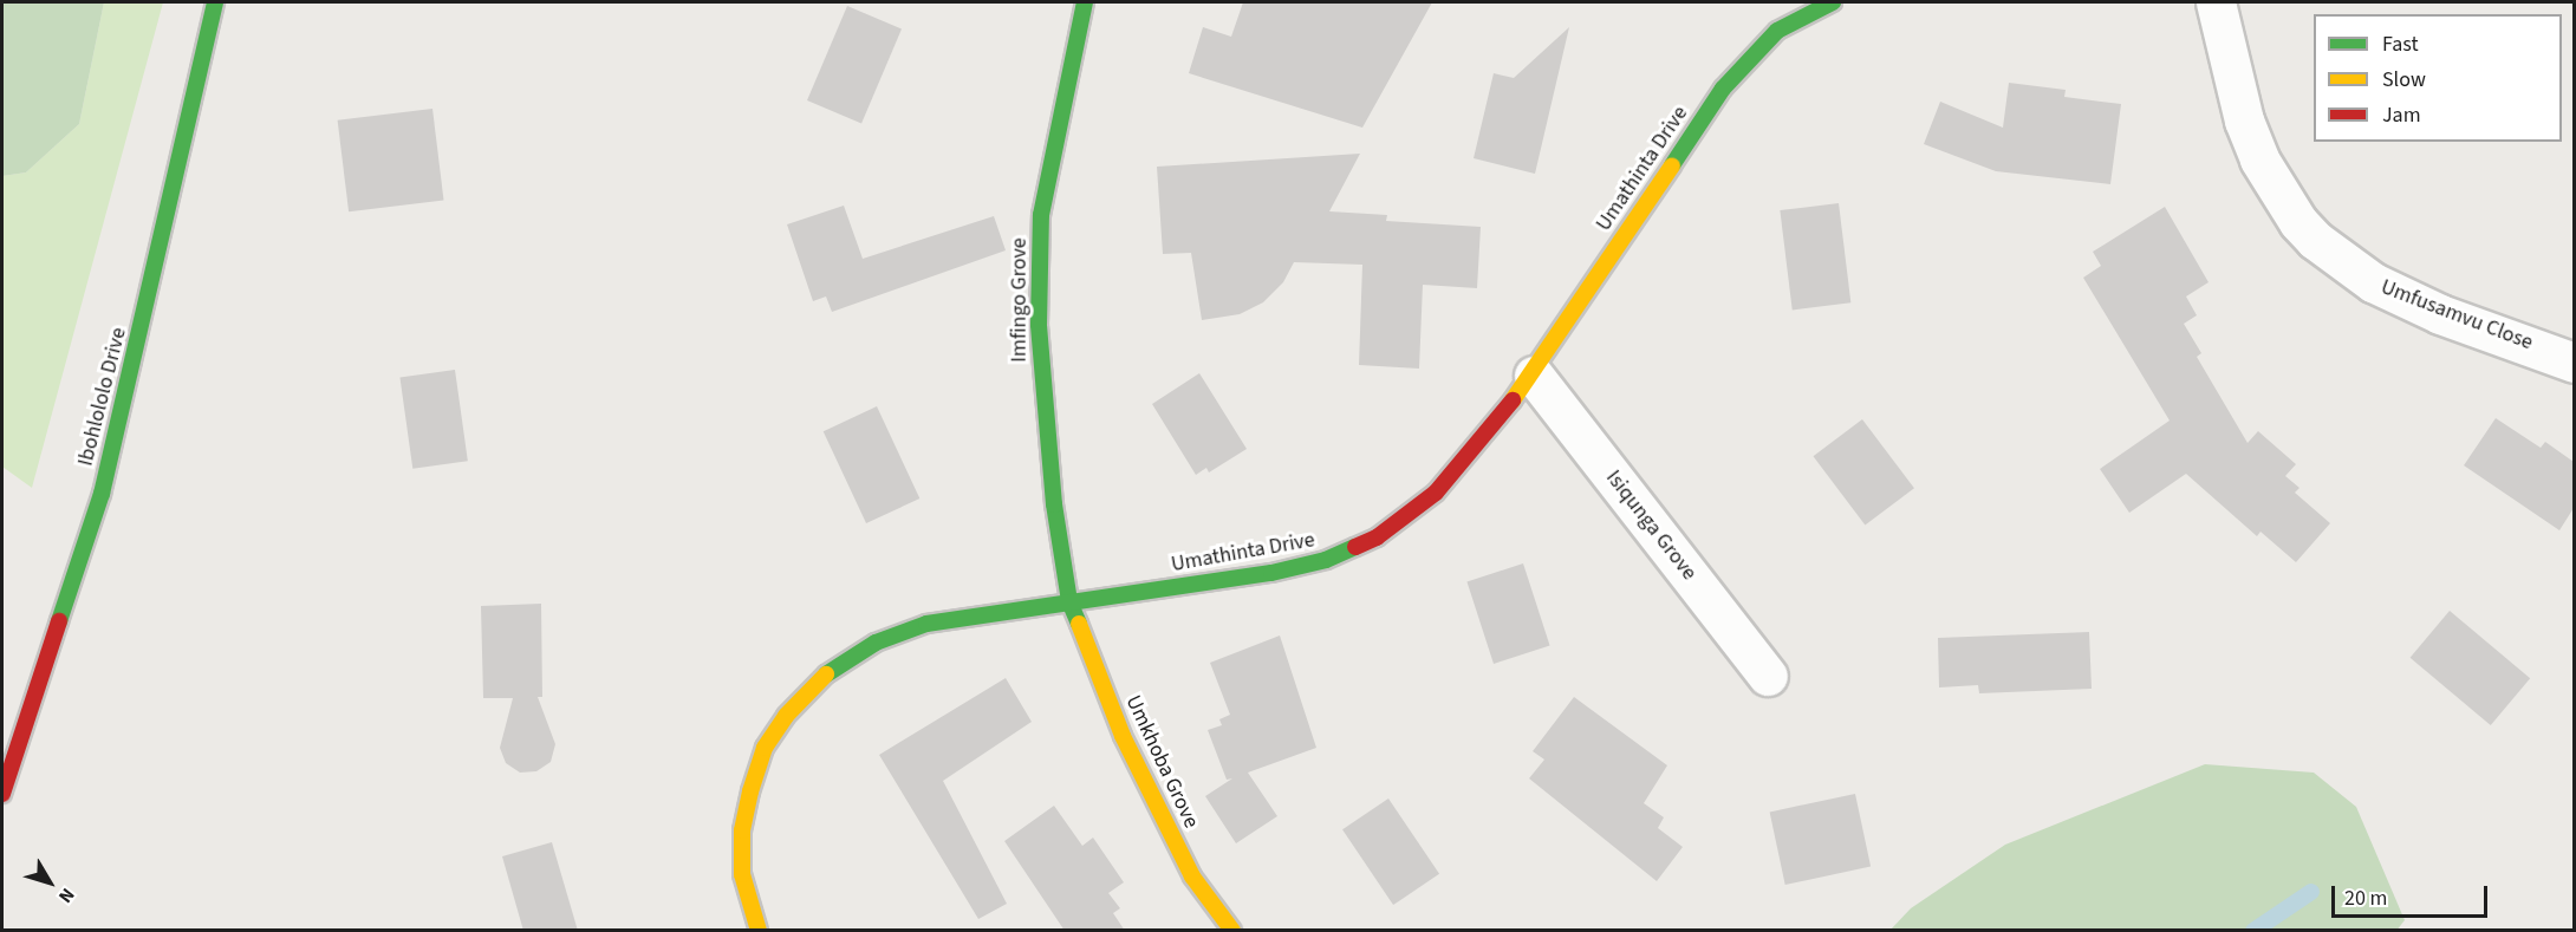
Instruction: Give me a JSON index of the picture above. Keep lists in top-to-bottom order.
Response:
{
  "streets": {
    "street": [
      "Umathinta Drive",
      "Imfingo Grove",
      "Umfusamvu Close",
      "Ibohlololo Drive",
      "Isiqunga Grove",
      "Umkhoba Grove"
    ]
  },
  "crossings": [
    ["Umathinta Drive", "Imfingo Grove"],
    ["Umathinta Drive", "Isiqunga Grove"],
    ["Umathinta Drive", "Umkhoba Grove"],
    ["Imfingo Grove", "Umkhoba Grove"]
  ],
  "legend": ["Fast", "Slow", "Jam"],
  "scale_bar": "20 m",
  "north": "bottom right"
}
